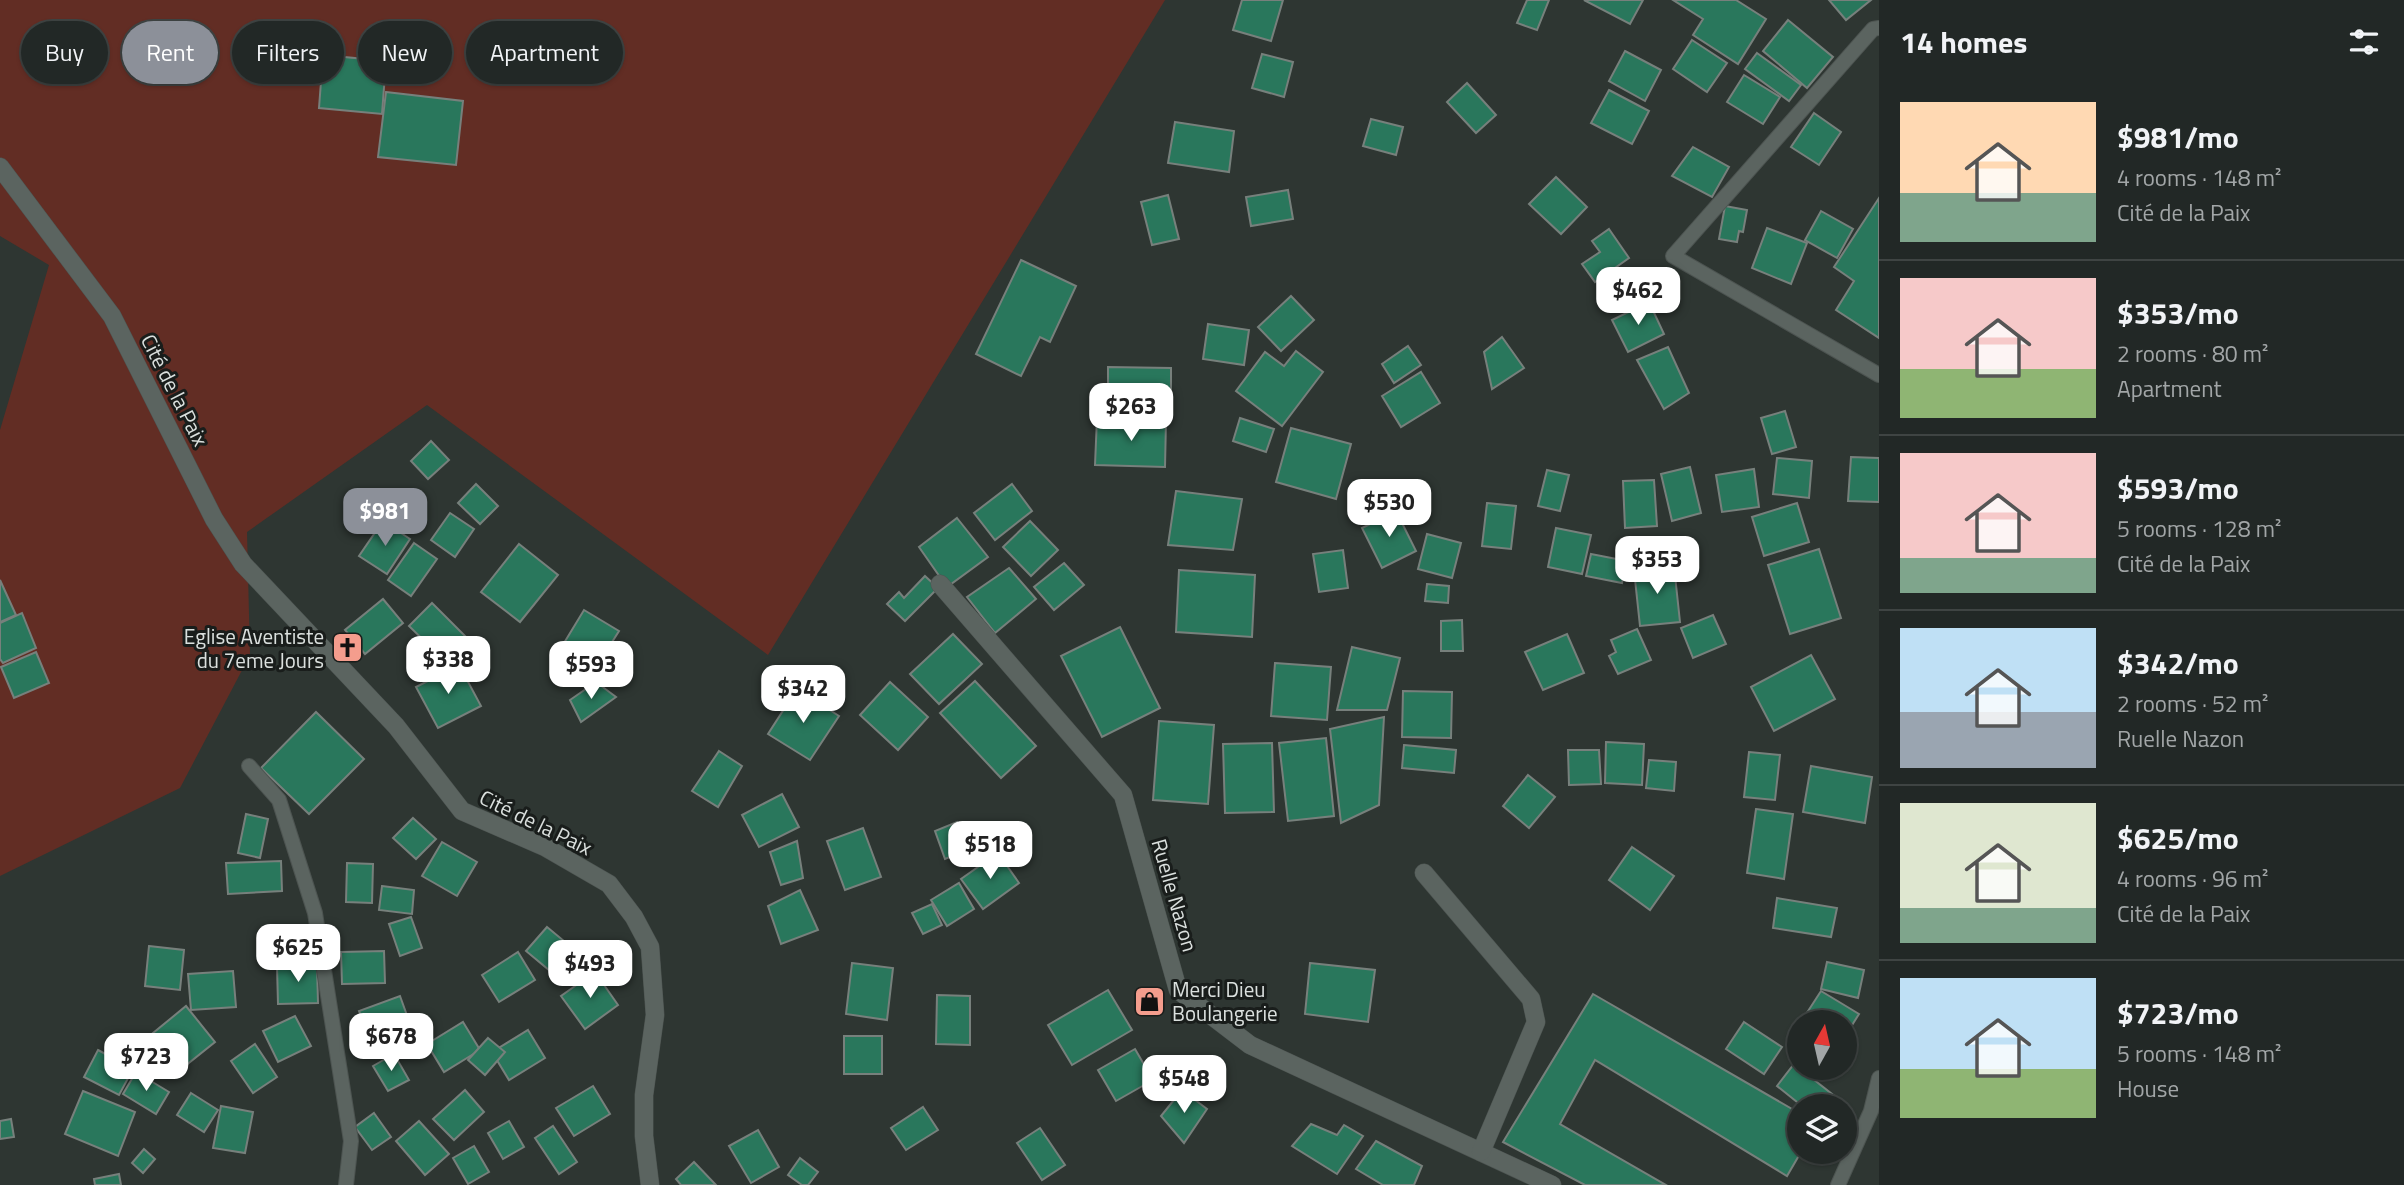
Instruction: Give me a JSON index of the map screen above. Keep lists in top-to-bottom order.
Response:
{
  "streets": {
    "street": ["Cité de la Paix", "Ruelle Nazon"]
  },
  "places": {
    "church": ["Eglise Aventiste du 7eme Jours"],
    "shop": ["Merci Dieu Boulangerie"]
  },
  "north": "top",
  "page": {
    "heading": "14 homes",
    "chip": [
      "Buy",
      "Rent",
      "Filters",
      "New",
      "Apartment"
    ],
    "list": [
      {
        "name": "$981/mo",
        "note": "4 rooms · 148 m² · Cité de la Paix"
      },
      {
        "name": "$353/mo",
        "note": "2 rooms · 80 m² · Apartment"
      },
      {
        "name": "$593/mo",
        "note": "5 rooms · 128 m² · Cité de la Paix"
      },
      {
        "name": "$342/mo",
        "note": "2 rooms · 52 m² · Ruelle Nazon"
      },
      {
        "name": "$625/mo",
        "note": "4 rooms · 96 m² · Cité de la Paix"
      },
      {
        "name": "$723/mo",
        "note": "5 rooms · 148 m² · House"
      }
    ],
    "price": [
      "$462",
      "$263",
      "$530",
      "$981",
      "$353",
      "$338",
      "$593",
      "$342",
      "$518",
      "$625",
      "$493",
      "$678",
      "$723",
      "$548"
    ]
  }
}
